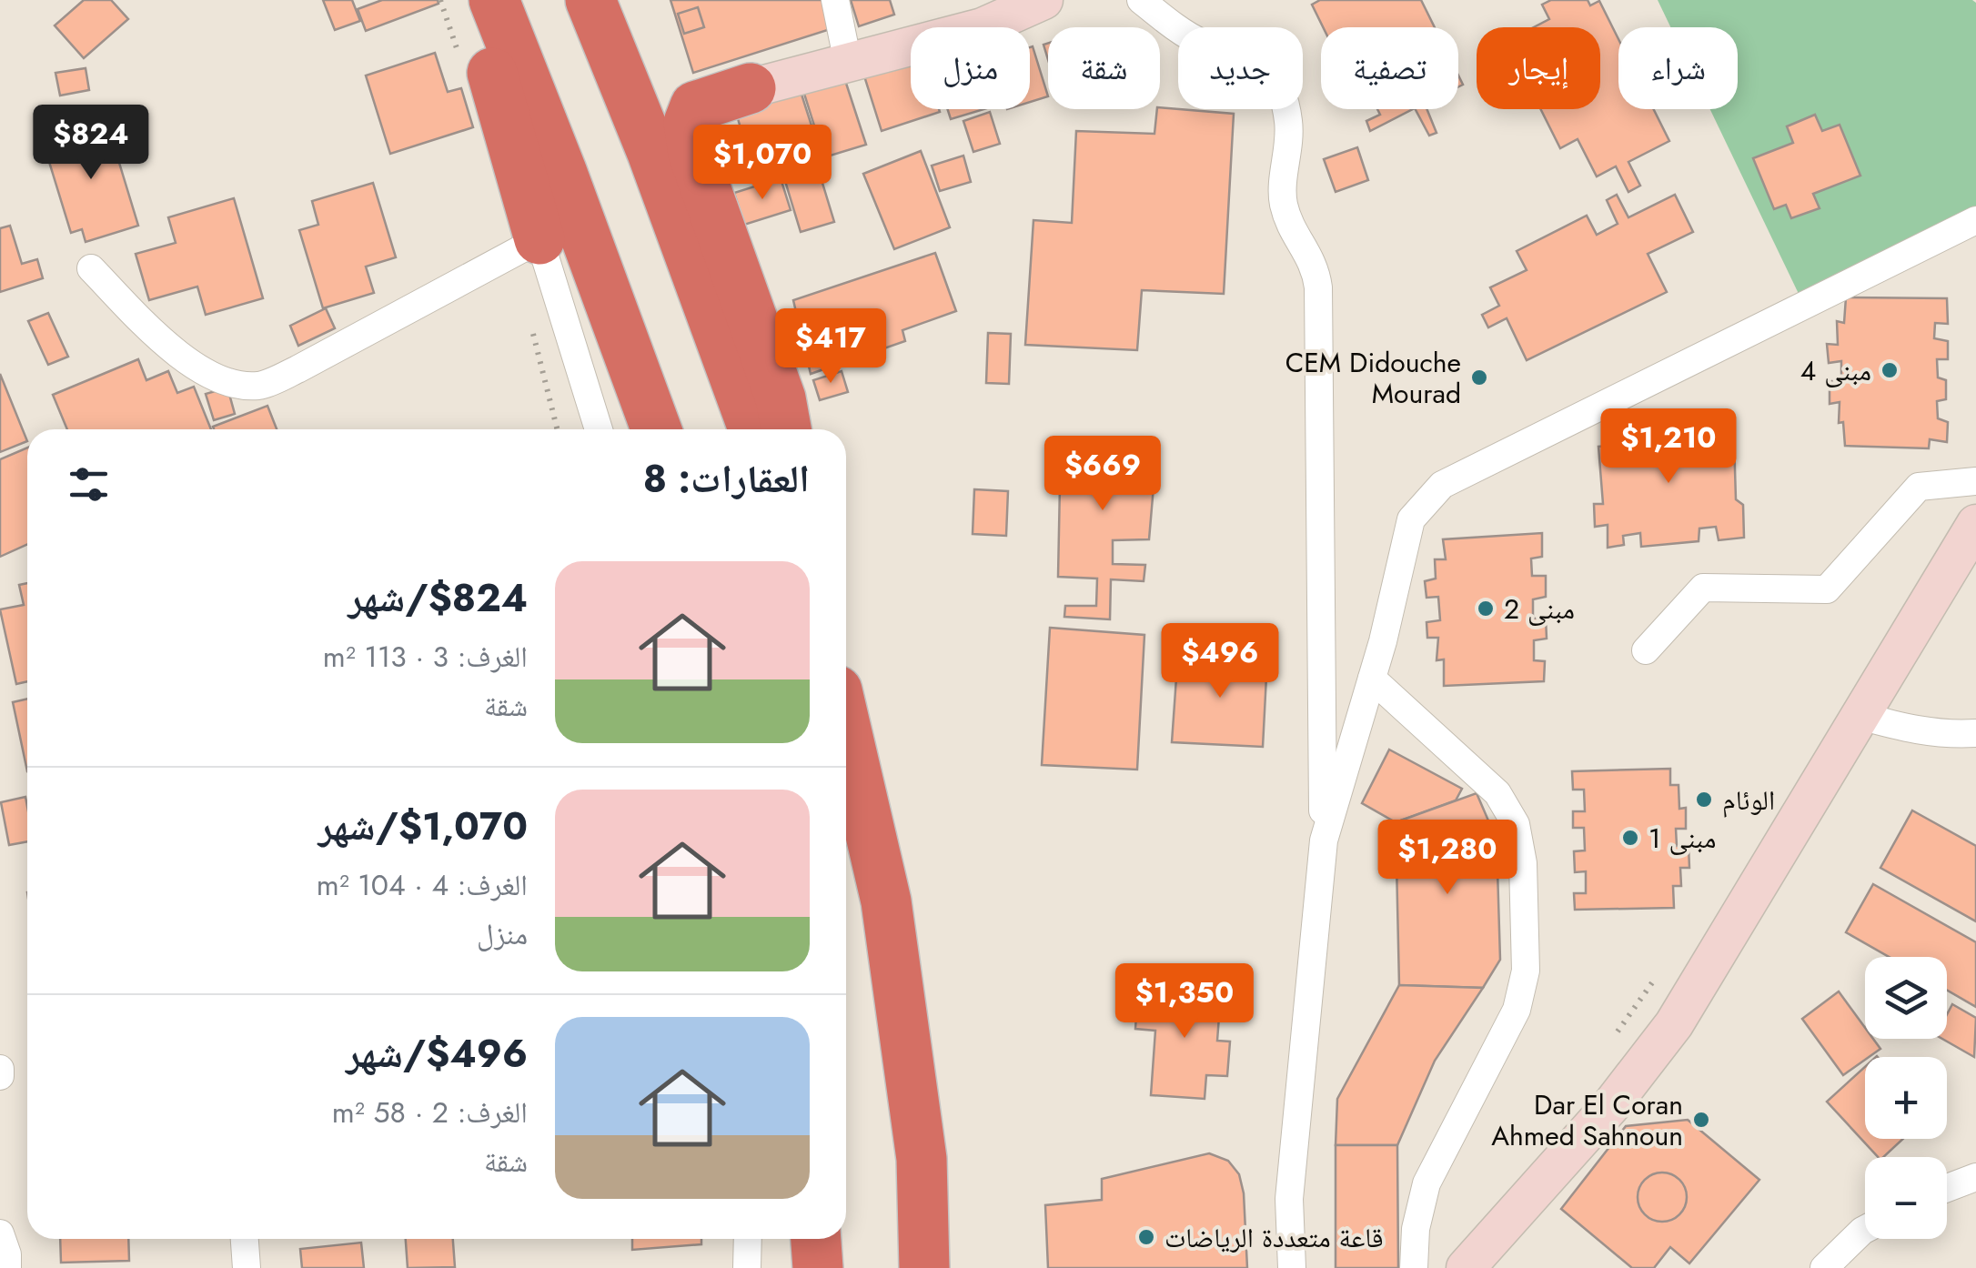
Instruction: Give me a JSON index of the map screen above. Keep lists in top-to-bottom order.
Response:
{
  "places": [
    "مبنى 4",
    "CEM Didouche Mourad",
    "مبنى 2",
    "الوئام",
    "مبنى 1",
    "Dar El Coran Ahmed Sahnoun",
    "قاعة متعددة الرياضات"
  ],
  "page": {
    "chip": [
      "شراء",
      "إيجار",
      "تصفية",
      "جديد",
      "شقة",
      "منزل"
    ],
    "price": [
      "$824",
      "$1,070",
      "$417",
      "$1,210",
      "$669",
      "$496",
      "$1,280",
      "$1,350"
    ],
    "heading": "العقارات: 8",
    "list": [
      {
        "name": "$824/شهر",
        "note": "الغرف: 3 · 113 m² · شقة"
      },
      {
        "name": "$1,070/شهر",
        "note": "الغرف: 4 · 104 m² · منزل"
      },
      {
        "name": "$496/شهر",
        "note": "الغرف: 2 · 58 m² · شقة"
      }
    ],
    "map_buttons": ["+", "−"]
  }
}
